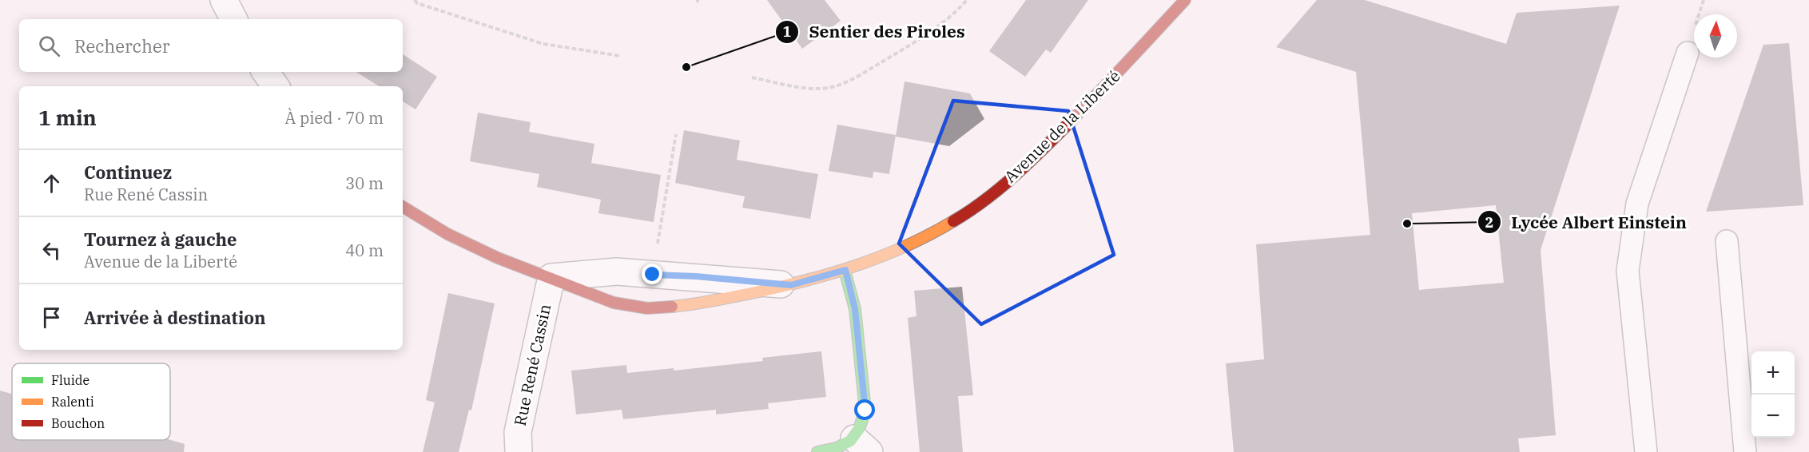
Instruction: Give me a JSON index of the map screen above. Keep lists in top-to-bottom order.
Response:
{
  "streets": {
    "street": ["Avenue de la Liberté", "Rue René Cassin"]
  },
  "crossings": [
    ["Avenue de la Liberté", "Rue René Cassin"]
  ],
  "places": ["Sentier des Piroles", "Lycée Albert Einstein"],
  "legend": ["Fluide", "Ralenti", "Bouchon"],
  "north": "top",
  "page": {
    "search": "Rechercher",
    "heading": ["1 min", "À pied · 70 m"],
    "list": [
      ["Continuez", "Rue René Cassin", "30 m"],
      ["Tournez à gauche", "Avenue de la Liberté", "40 m"],
      "Arrivée à destination"
    ],
    "map_buttons": ["+", "−"]
  }
}
